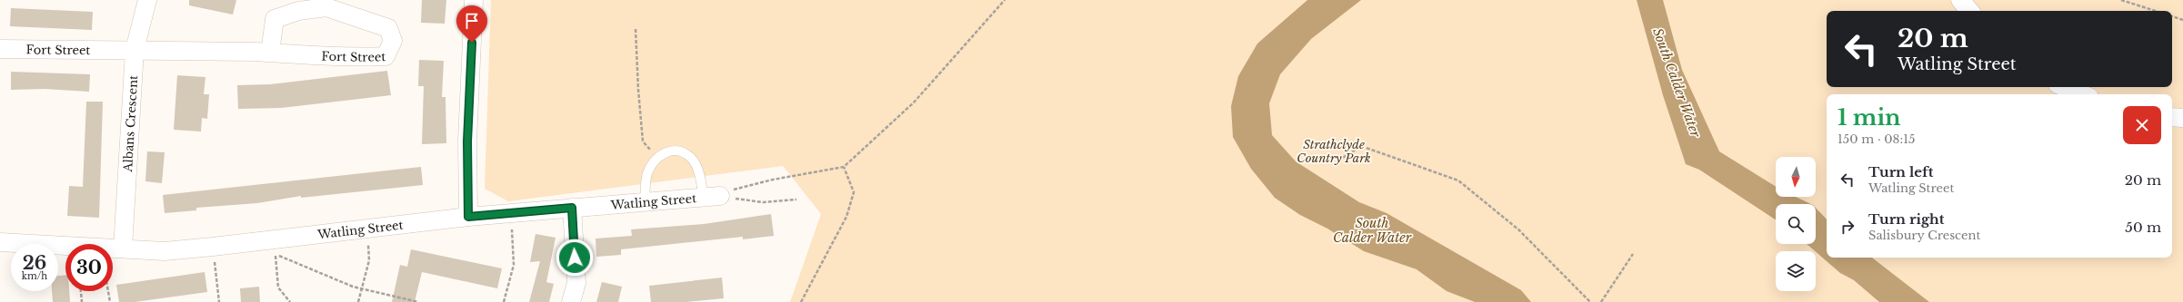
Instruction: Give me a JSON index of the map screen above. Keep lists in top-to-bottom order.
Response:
{
  "streets": {
    "street": ["Fort Street", "Albans Crescent", "Watling Street"]
  },
  "crossings": [
    ["Fort Street", "Albans Crescent"],
    ["Albans Crescent", "Watling Street"]
  ],
  "water": ["South Calder Water"],
  "parks": ["Strathclyde Country Park"],
  "north": "bottom",
  "page": {
    "turn": ["20 m", "Watling Street"],
    "heading": ["1 min", "150 m · 08:15"],
    "list": [
      {
        "name": "Turn left",
        "note": "Watling Street",
        "value": "20 m"
      },
      {
        "name": "Turn right",
        "note": "Salisbury Crescent",
        "value": "50 m"
      }
    ],
    "speed": "26 km/h",
    "limit": "30"
  }
}
